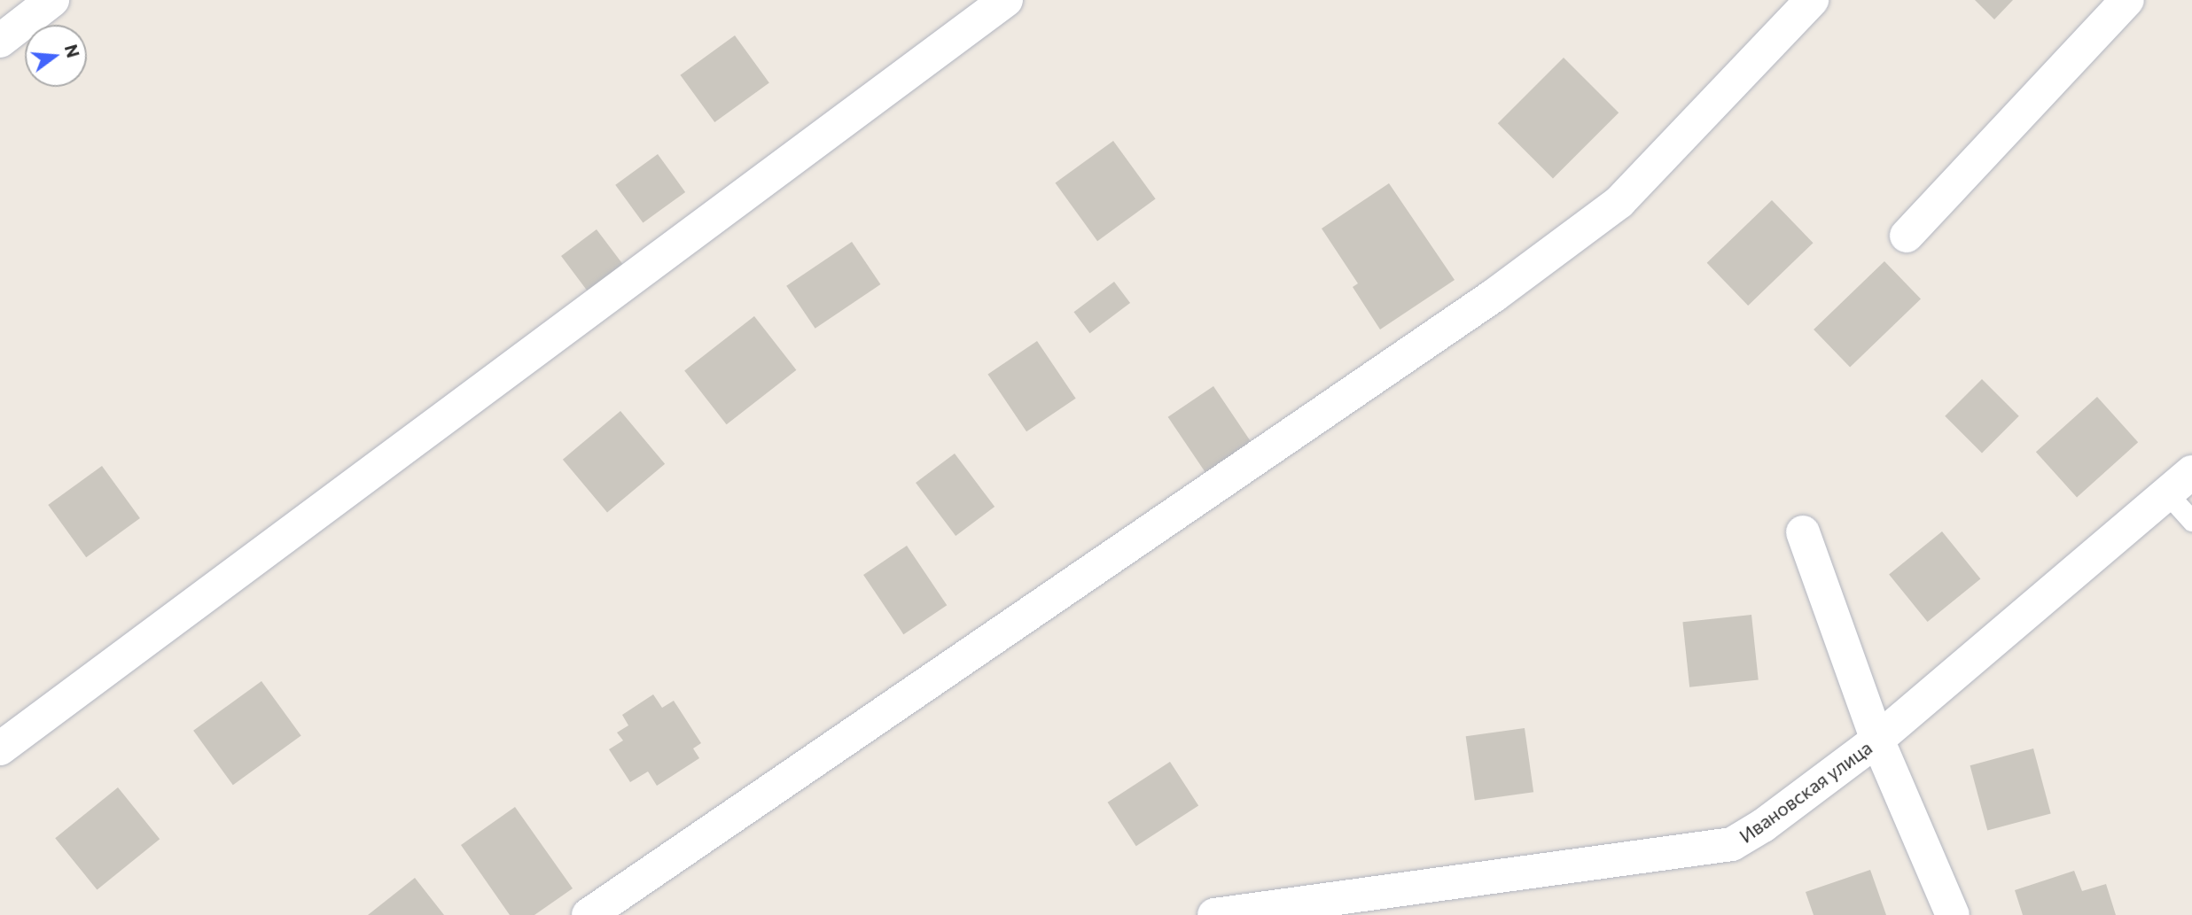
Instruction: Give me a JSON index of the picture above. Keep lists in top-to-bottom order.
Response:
{
  "streets": {
    "street": ["Ивановская улица"]
  },
  "north": "right"
}
